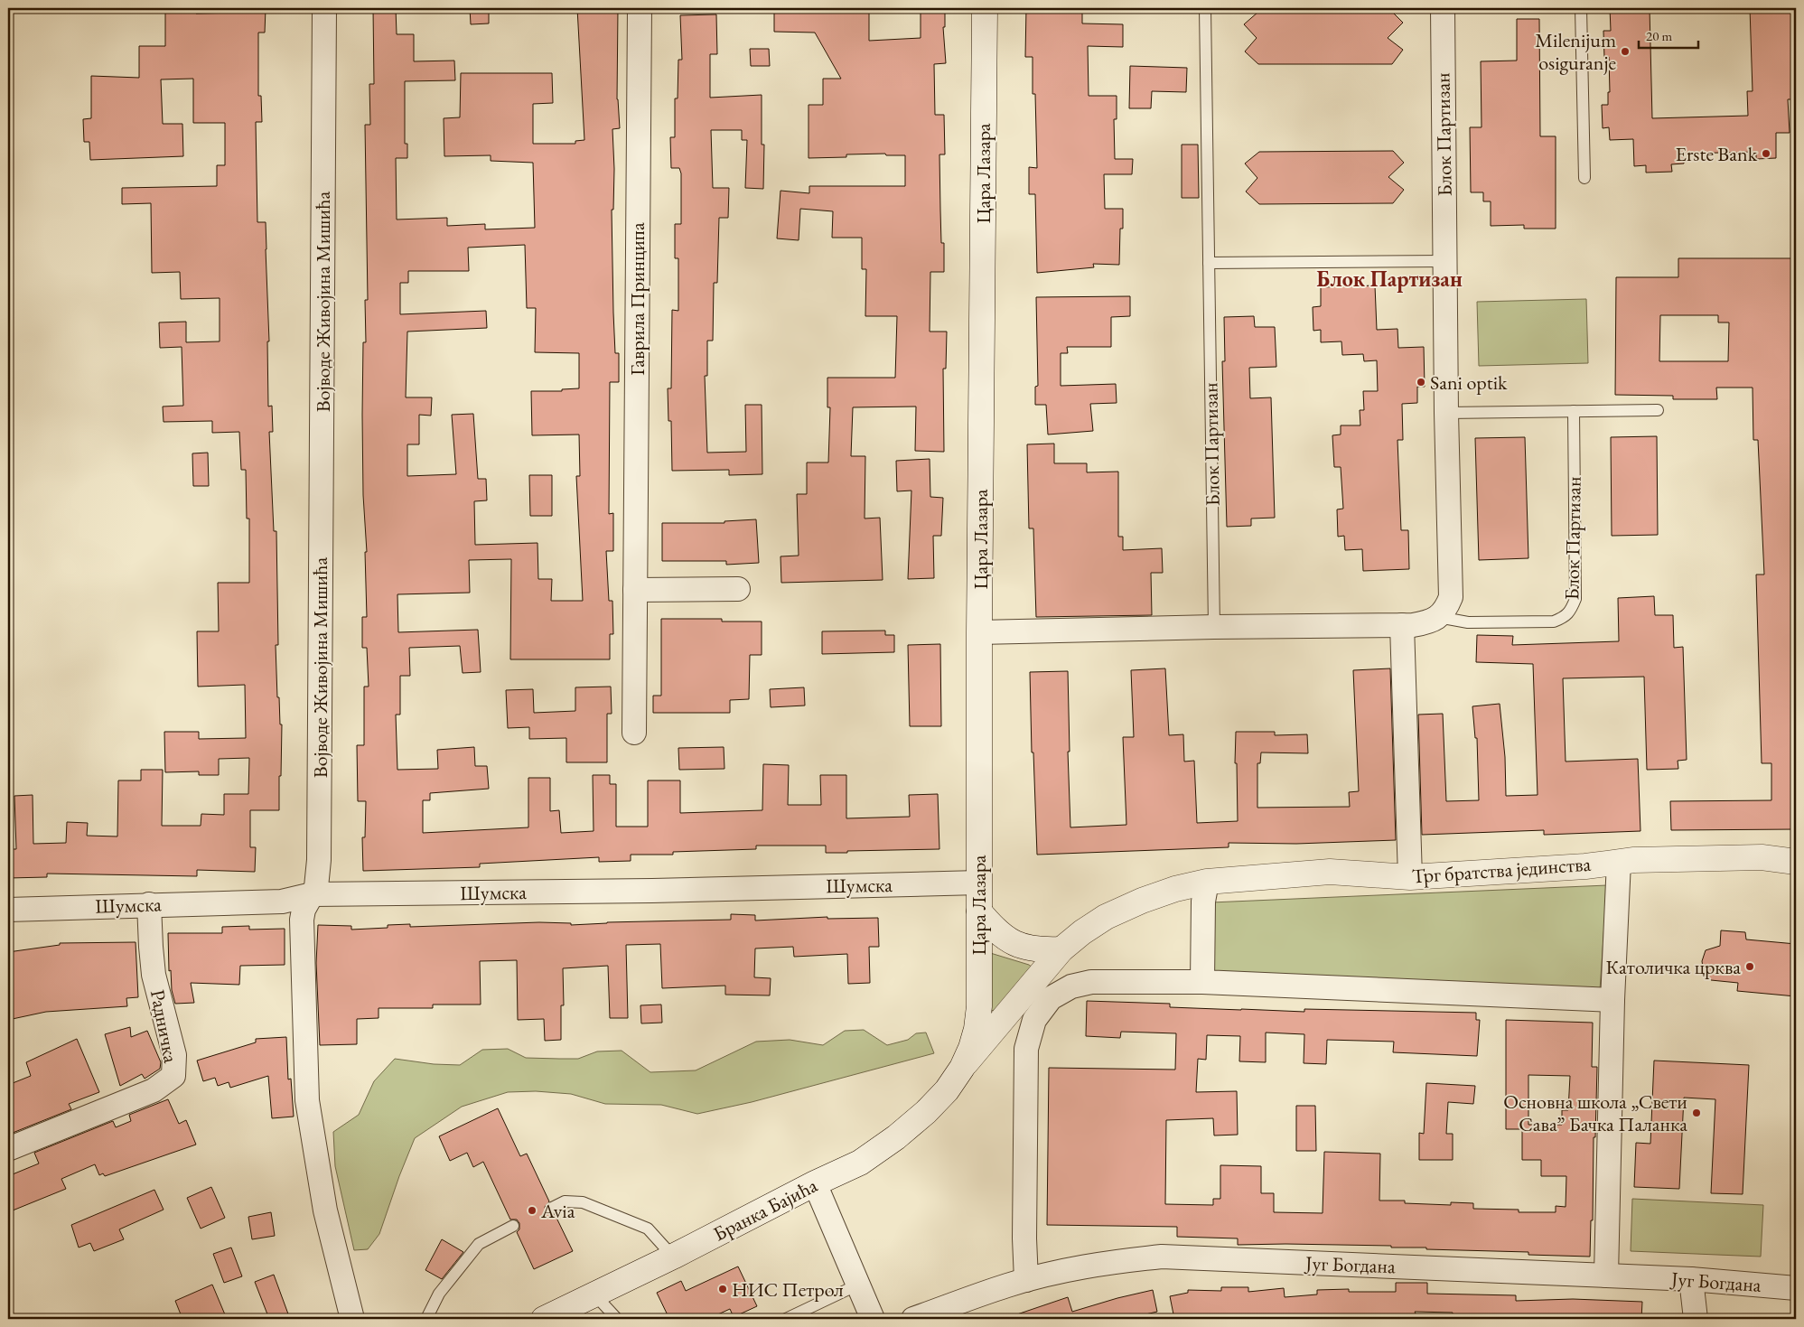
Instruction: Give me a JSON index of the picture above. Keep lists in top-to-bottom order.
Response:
{
  "streets": {
    "main road": ["Цара Лазара", "Трг братства јединства", "Бранка Бајића"],
    "street": [
      "Блок Партизан",
      "Гаврила Принципа",
      "Војводе Живојина Мишића",
      "Шумска",
      "Радничка",
      "Југ Богдана"
    ]
  },
  "crossings": [
    ["Блок Партизан", "Цара Лазара"],
    ["Цара Лазара", "Трг братства јединства"],
    ["Цара Лазара", "Шумска"],
    ["Цара Лазара", "Бранка Бајића"],
    ["Војводе Живојина Мишића", "Шумска"],
    ["Трг братства јединства", "Бранка Бајића"],
    ["Шумска", "Радничка"]
  ],
  "districts": ["Блок Партизан"],
  "places": [
    "Milenijum osiguranje",
    "Erste Bank",
    "Sani optik",
    "Католичка црква",
    "Основна школа „Свети Сава” Бачка Паланка",
    "Avia",
    "НИС Петрол"
  ],
  "scale_bar": "20 m"
}
